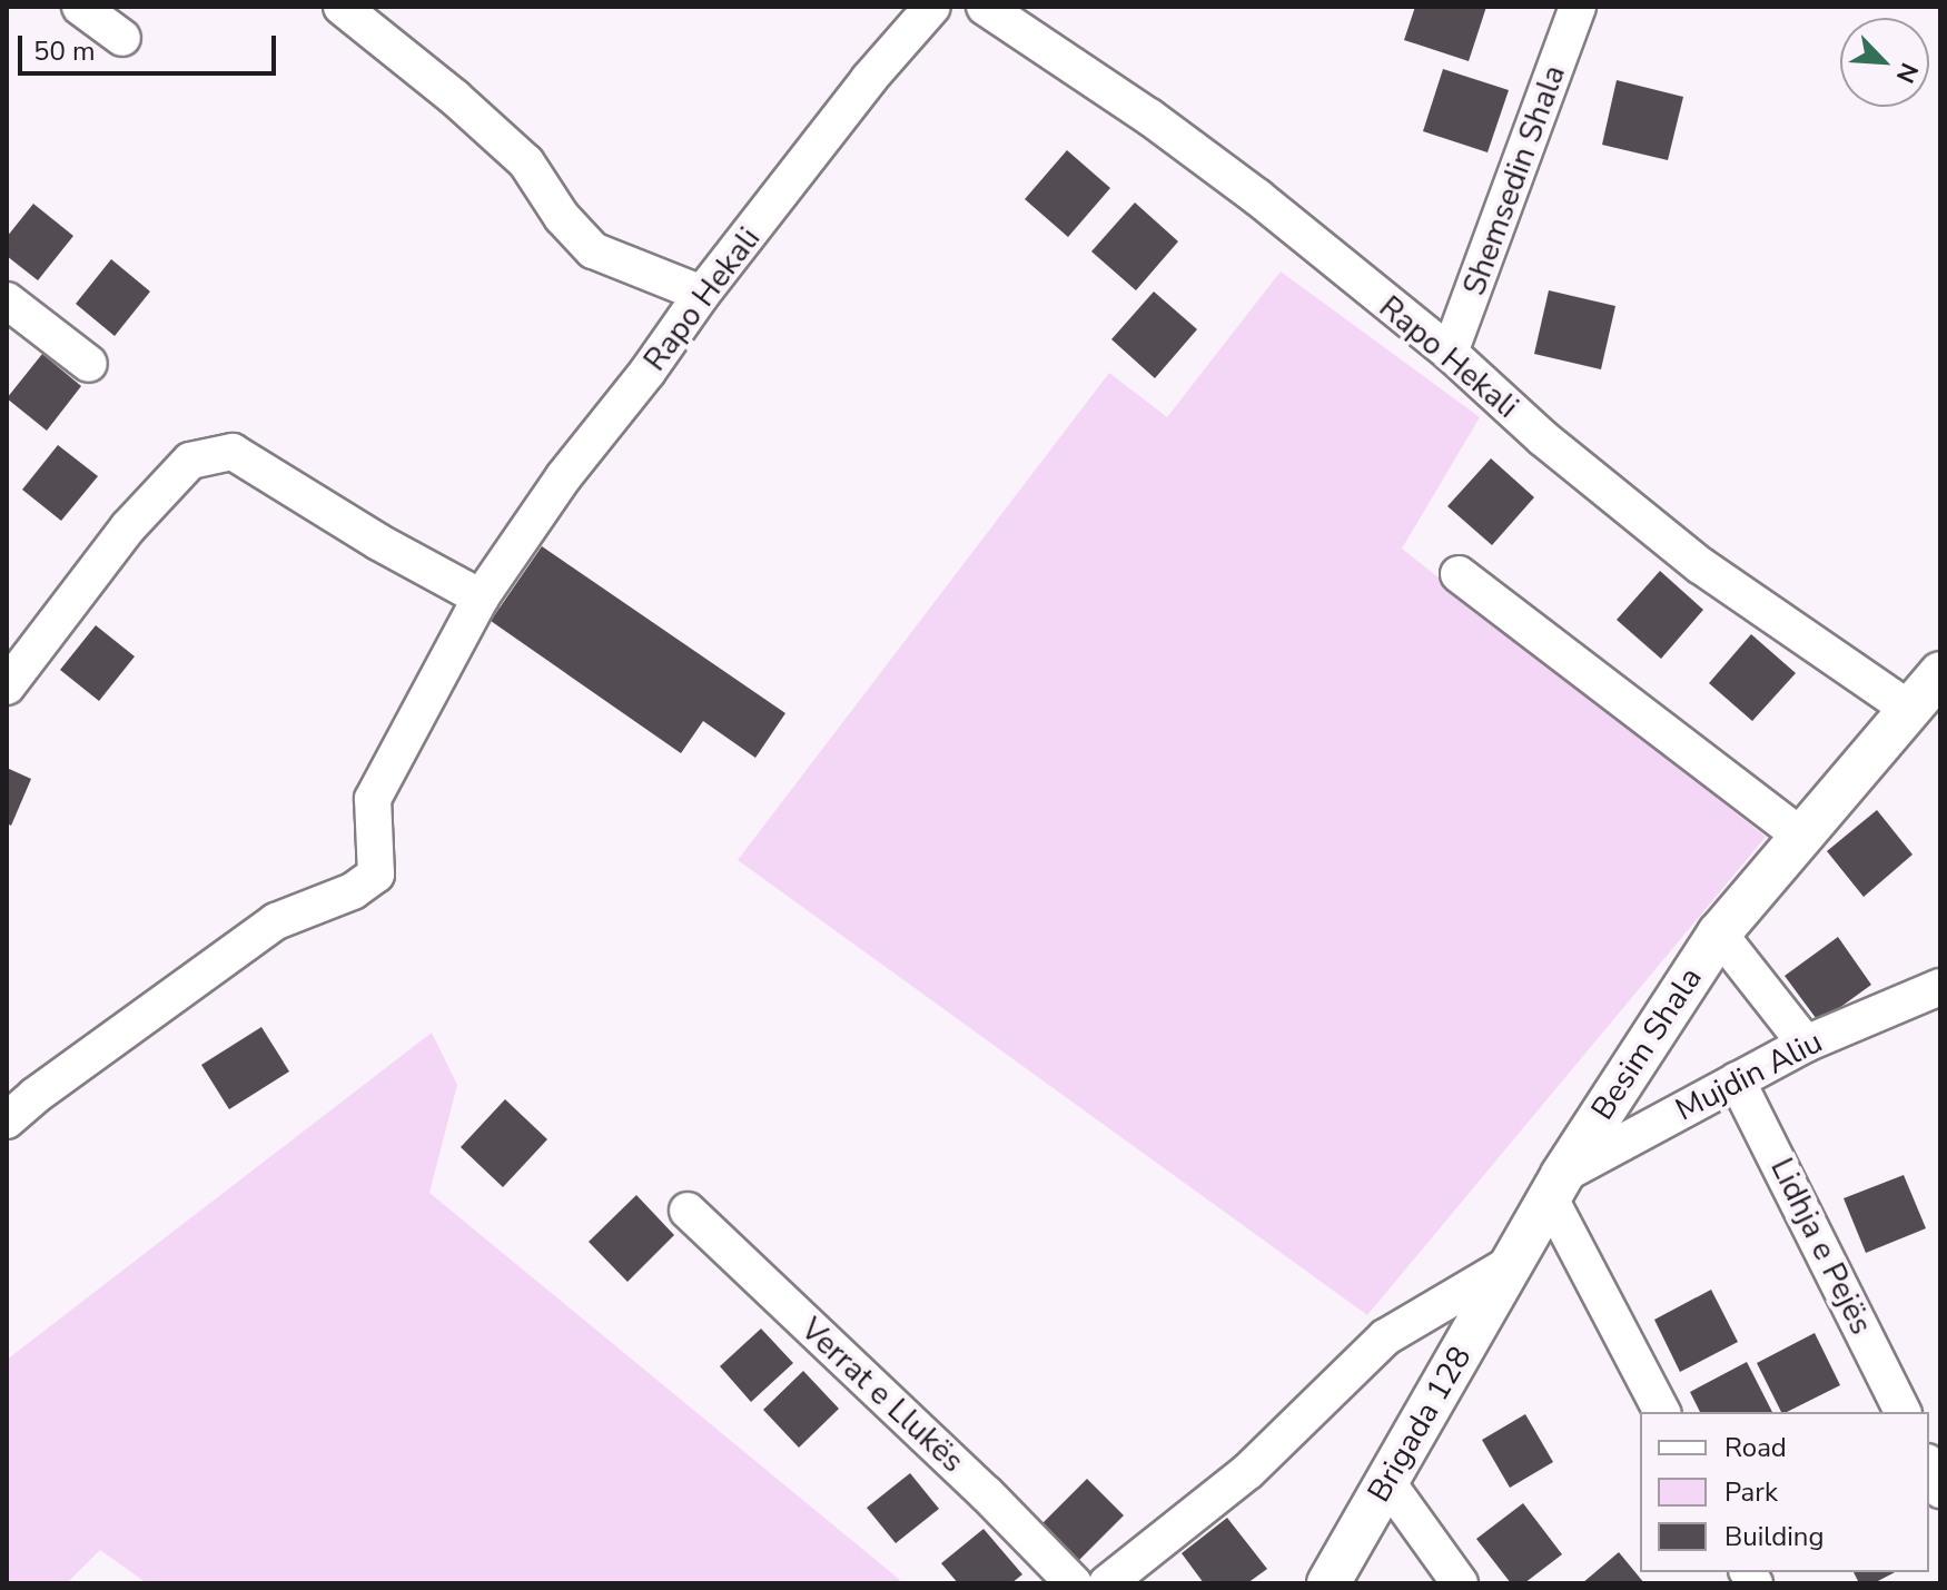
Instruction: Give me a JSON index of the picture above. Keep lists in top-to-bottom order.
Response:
{
  "streets": {
    "street": [
      "Shemsedin Shala",
      "Rapo Hekali",
      "Besim Shala",
      "Mujdin Aliu",
      "Lidhja e Pejës",
      "Verrat e Llukës",
      "Brigada 128"
    ]
  },
  "crossings": [
    ["Shemsedin Shala", "Rapo Hekali"],
    ["Rapo Hekali", "Besim Shala"],
    ["Besim Shala", "Mujdin Aliu"],
    ["Besim Shala", "Brigada 128"],
    ["Mujdin Aliu", "Lidhja e Pejës"]
  ],
  "legend": ["Road", "Park", "Building"],
  "scale_bar": "50 m",
  "north": "bottom right"
}
